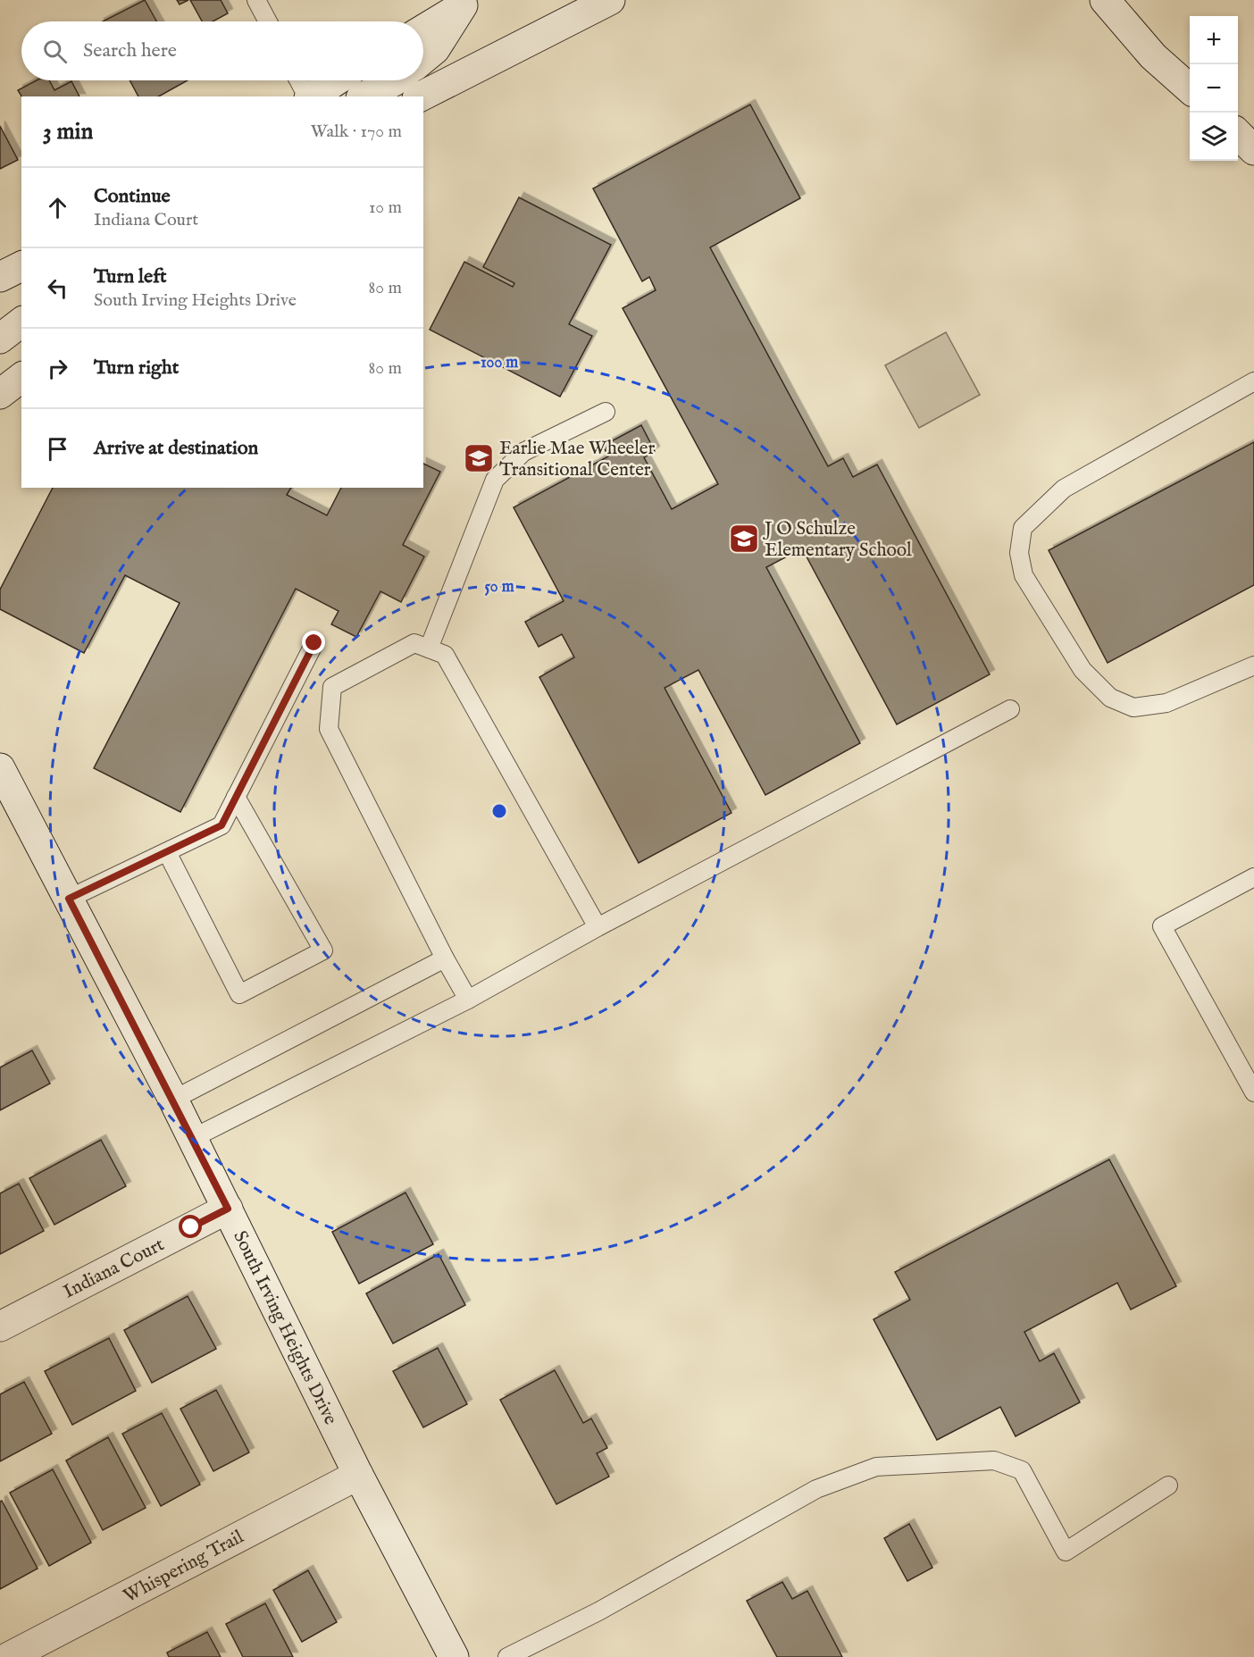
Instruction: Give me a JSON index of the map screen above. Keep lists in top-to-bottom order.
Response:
{
  "streets": {
    "street": ["Indiana Court", "South Irving Heights Drive", "Whispering Trail"]
  },
  "crossings": [
    ["Indiana Court", "South Irving Heights Drive"],
    ["South Irving Heights Drive", "Whispering Trail"]
  ],
  "places": {
    "school or university": ["Earlie Mae Wheeler Transitional Center", "J O Schulze Elementary School"]
  },
  "page": {
    "map_buttons": ["+", "−"],
    "search": "Search here",
    "heading": ["3 min", "Walk · 170 m"],
    "list": [
      ["Continue", "Indiana Court", "10 m"],
      ["Turn left", "South Irving Heights Drive", "80 m"],
      ["Turn right", "80 m"],
      "Arrive at destination"
    ]
  },
  "rings": ["100 m", "50 m"]
}
